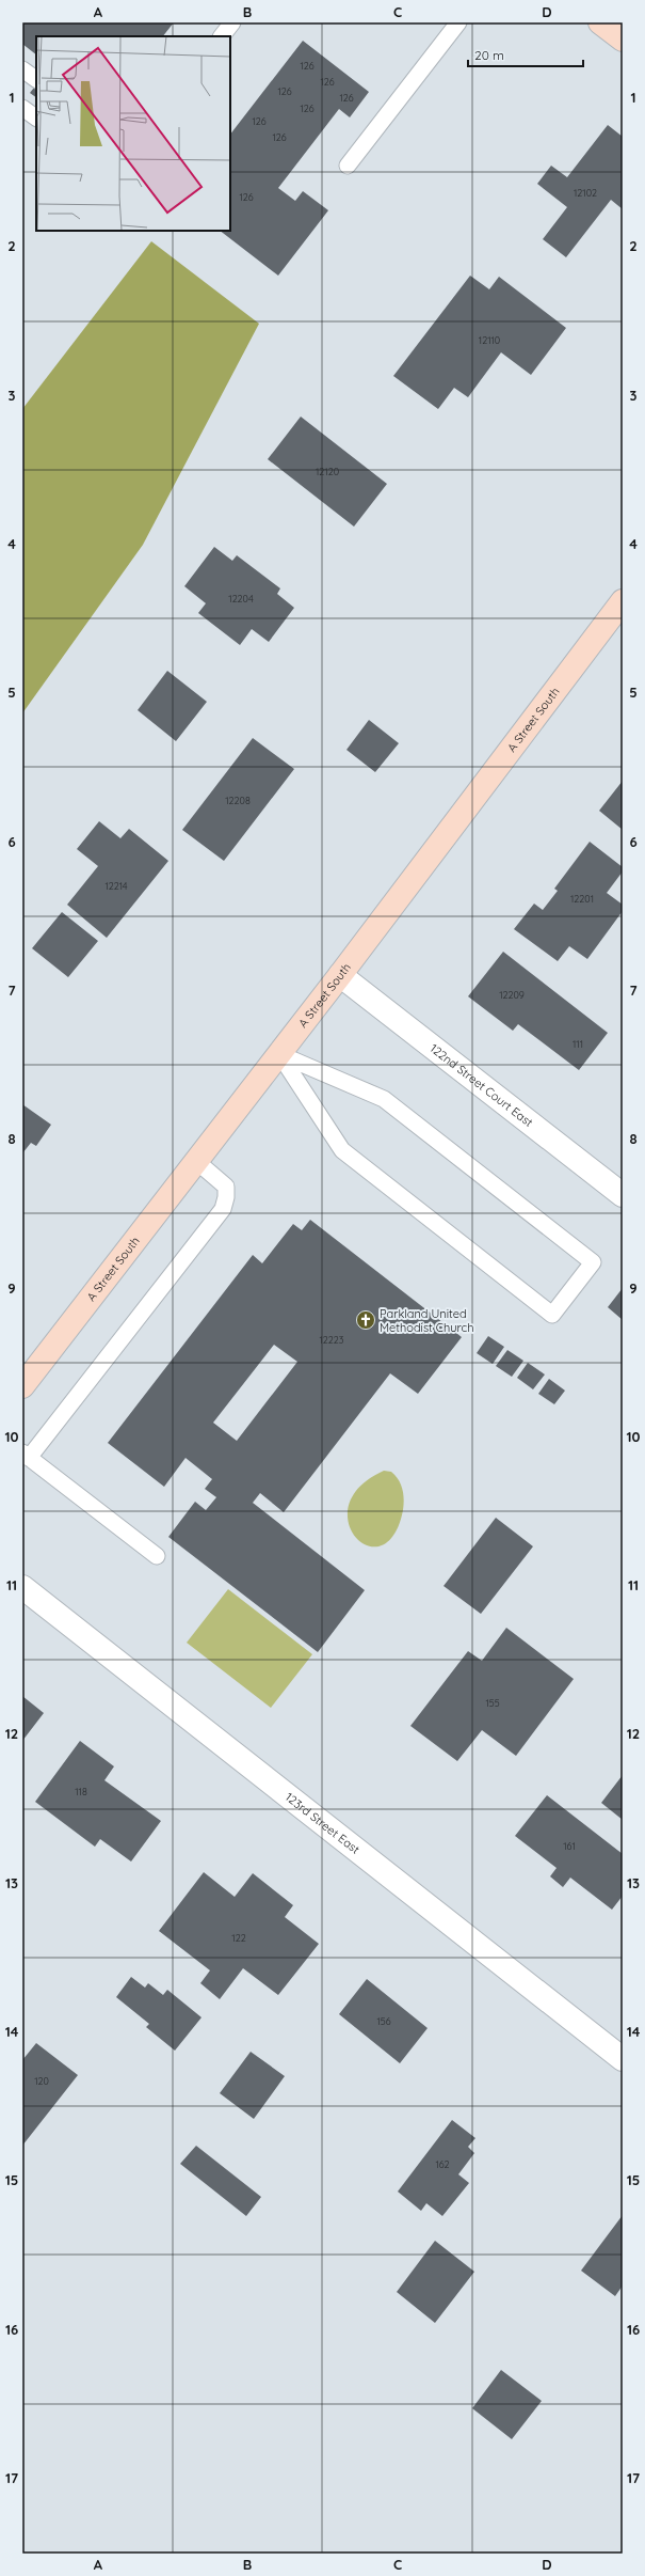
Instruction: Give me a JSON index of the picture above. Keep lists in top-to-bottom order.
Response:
{
  "streets": {
    "street": ["A Street South", "122nd Street Court East", "123rd Street East"]
  },
  "crossings": [
    ["A Street South", "122nd Street Court East"]
  ],
  "places": {
    "church": ["Parkland United Methodist Church"]
  },
  "house_numbers": [
    "126",
    "126",
    "126",
    "126",
    "126",
    "126",
    "126",
    "12102",
    "126",
    "12110",
    "12120",
    "12204",
    "12208",
    "12214",
    "12201",
    "12209",
    "111",
    "12223",
    "155",
    "118",
    "161",
    "122",
    "156",
    "120",
    "162"
  ],
  "scale_bar": "20 m",
  "grid": {
    "columns": [
      "A",
      "B",
      "C",
      "D"
    ],
    "rows": [
      "1",
      "2",
      "3",
      "4",
      "5",
      "6",
      "7",
      "8",
      "9",
      "10",
      "11",
      "12",
      "13",
      "14",
      "15",
      "16",
      "17"
    ]
  }
}
